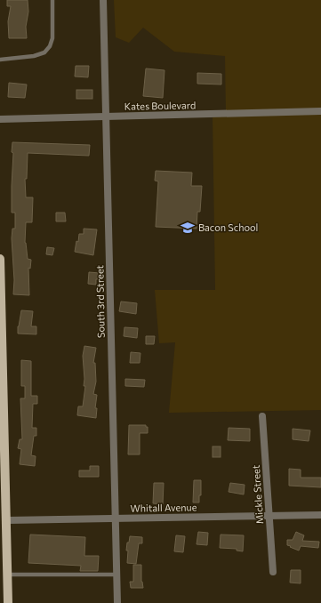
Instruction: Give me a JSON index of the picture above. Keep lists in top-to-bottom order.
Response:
{
  "streets": {
    "street": [
      "Kates Boulevard",
      "South 3rd Street",
      "Mickle Street",
      "Whitall Avenue"
    ]
  },
  "crossings": [
    ["Kates Boulevard", "South 3rd Street"],
    ["South 3rd Street", "Whitall Avenue"],
    ["Mickle Street", "Whitall Avenue"]
  ],
  "places": {
    "school or university": ["Bacon School"]
  }
}
